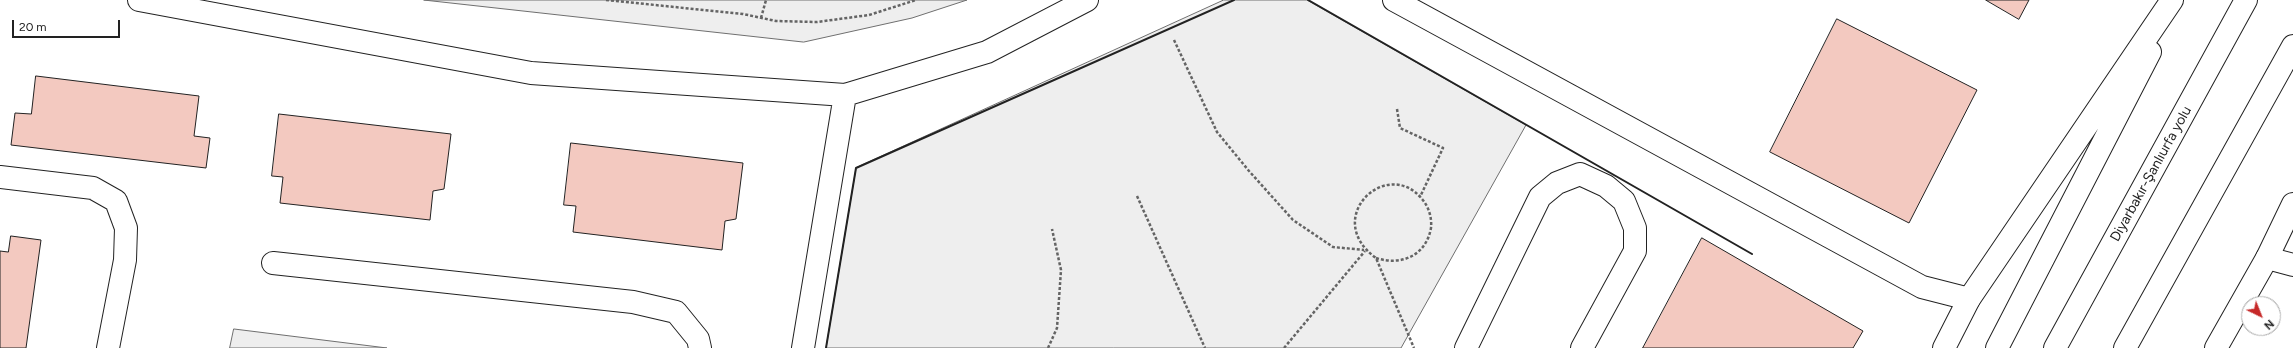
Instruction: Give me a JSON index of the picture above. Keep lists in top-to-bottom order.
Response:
{
  "streets": {
    "main road": ["Diyarbakır-Şanlıurfa yolu"]
  },
  "scale_bar": "20 m",
  "north": "bottom right"
}
